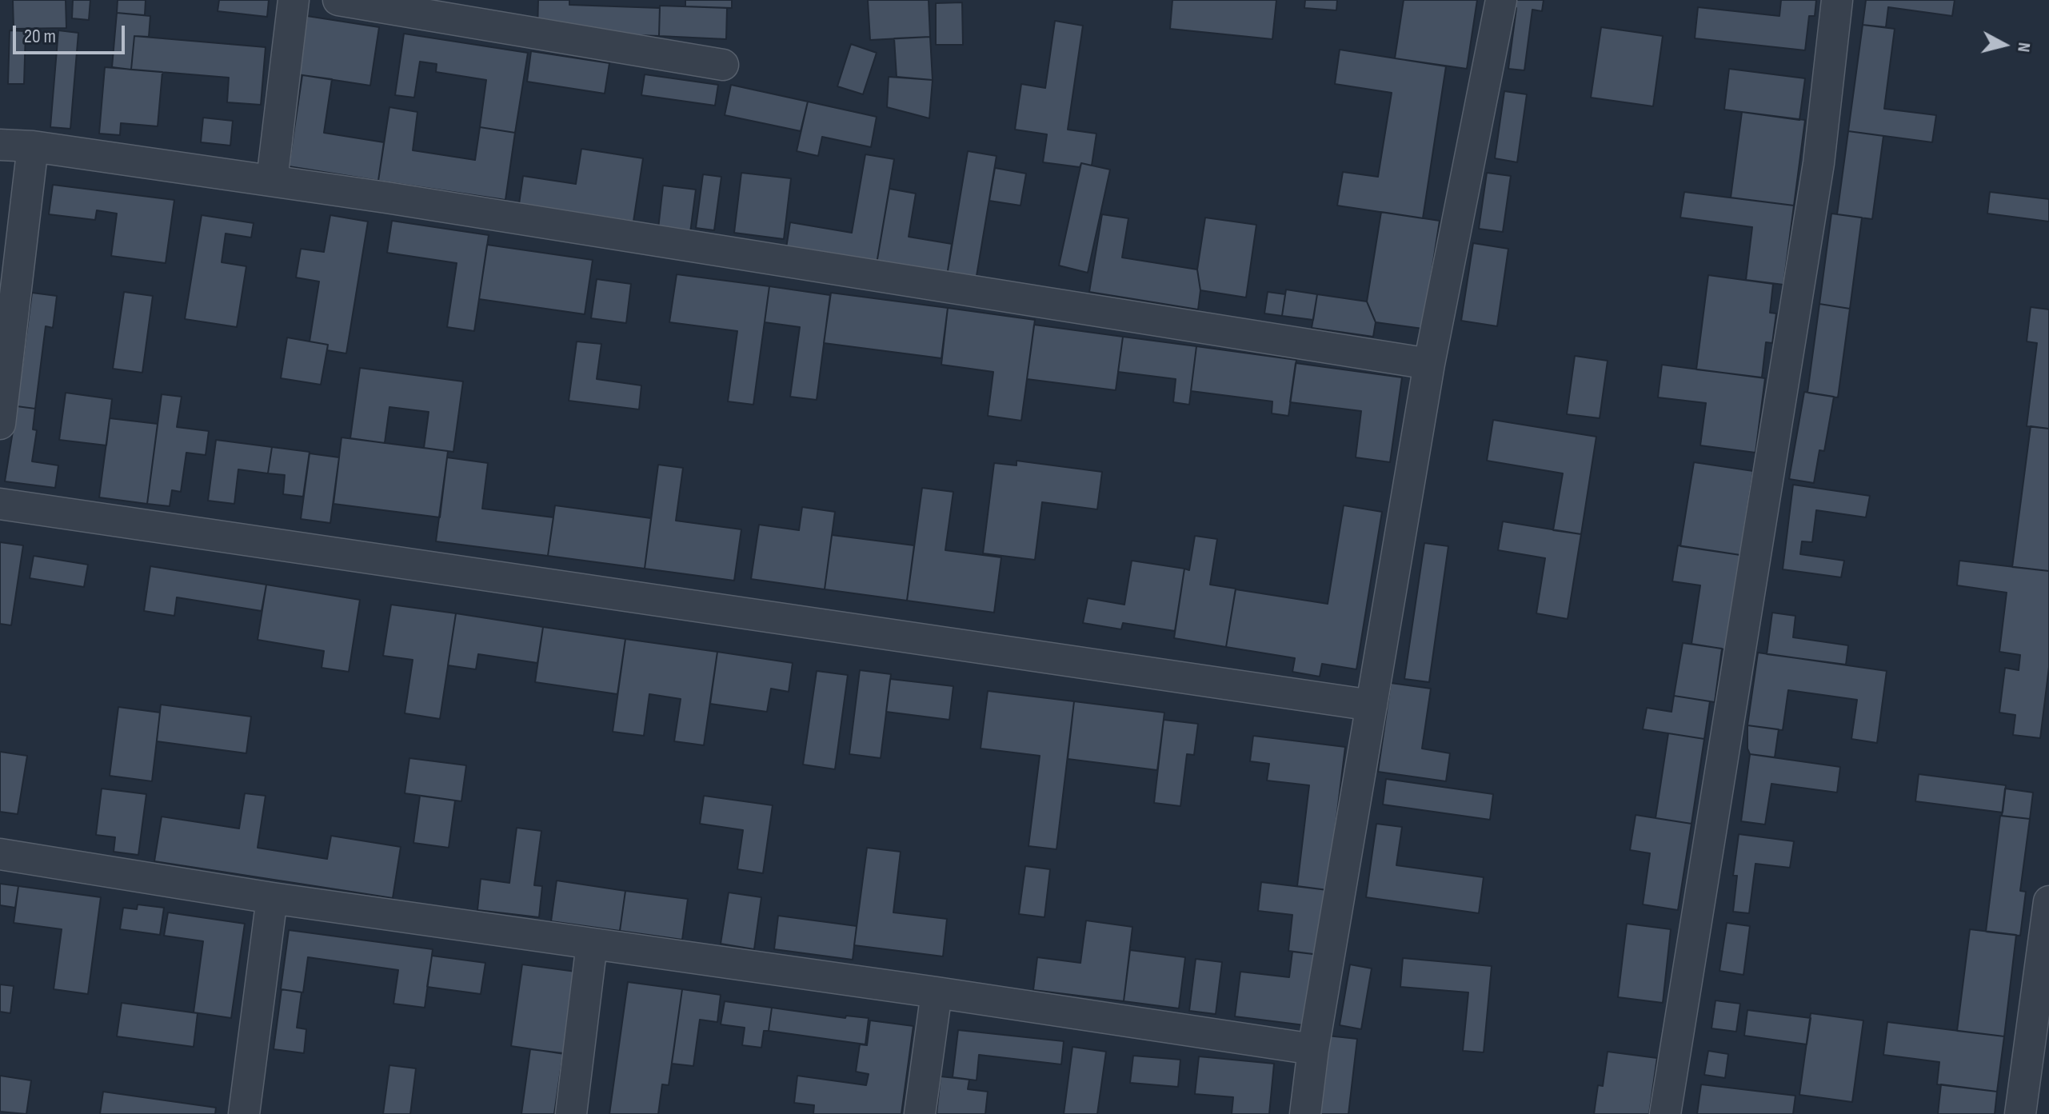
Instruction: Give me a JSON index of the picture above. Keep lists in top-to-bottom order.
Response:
{
  "scale_bar": "20 m",
  "north": "right"
}
